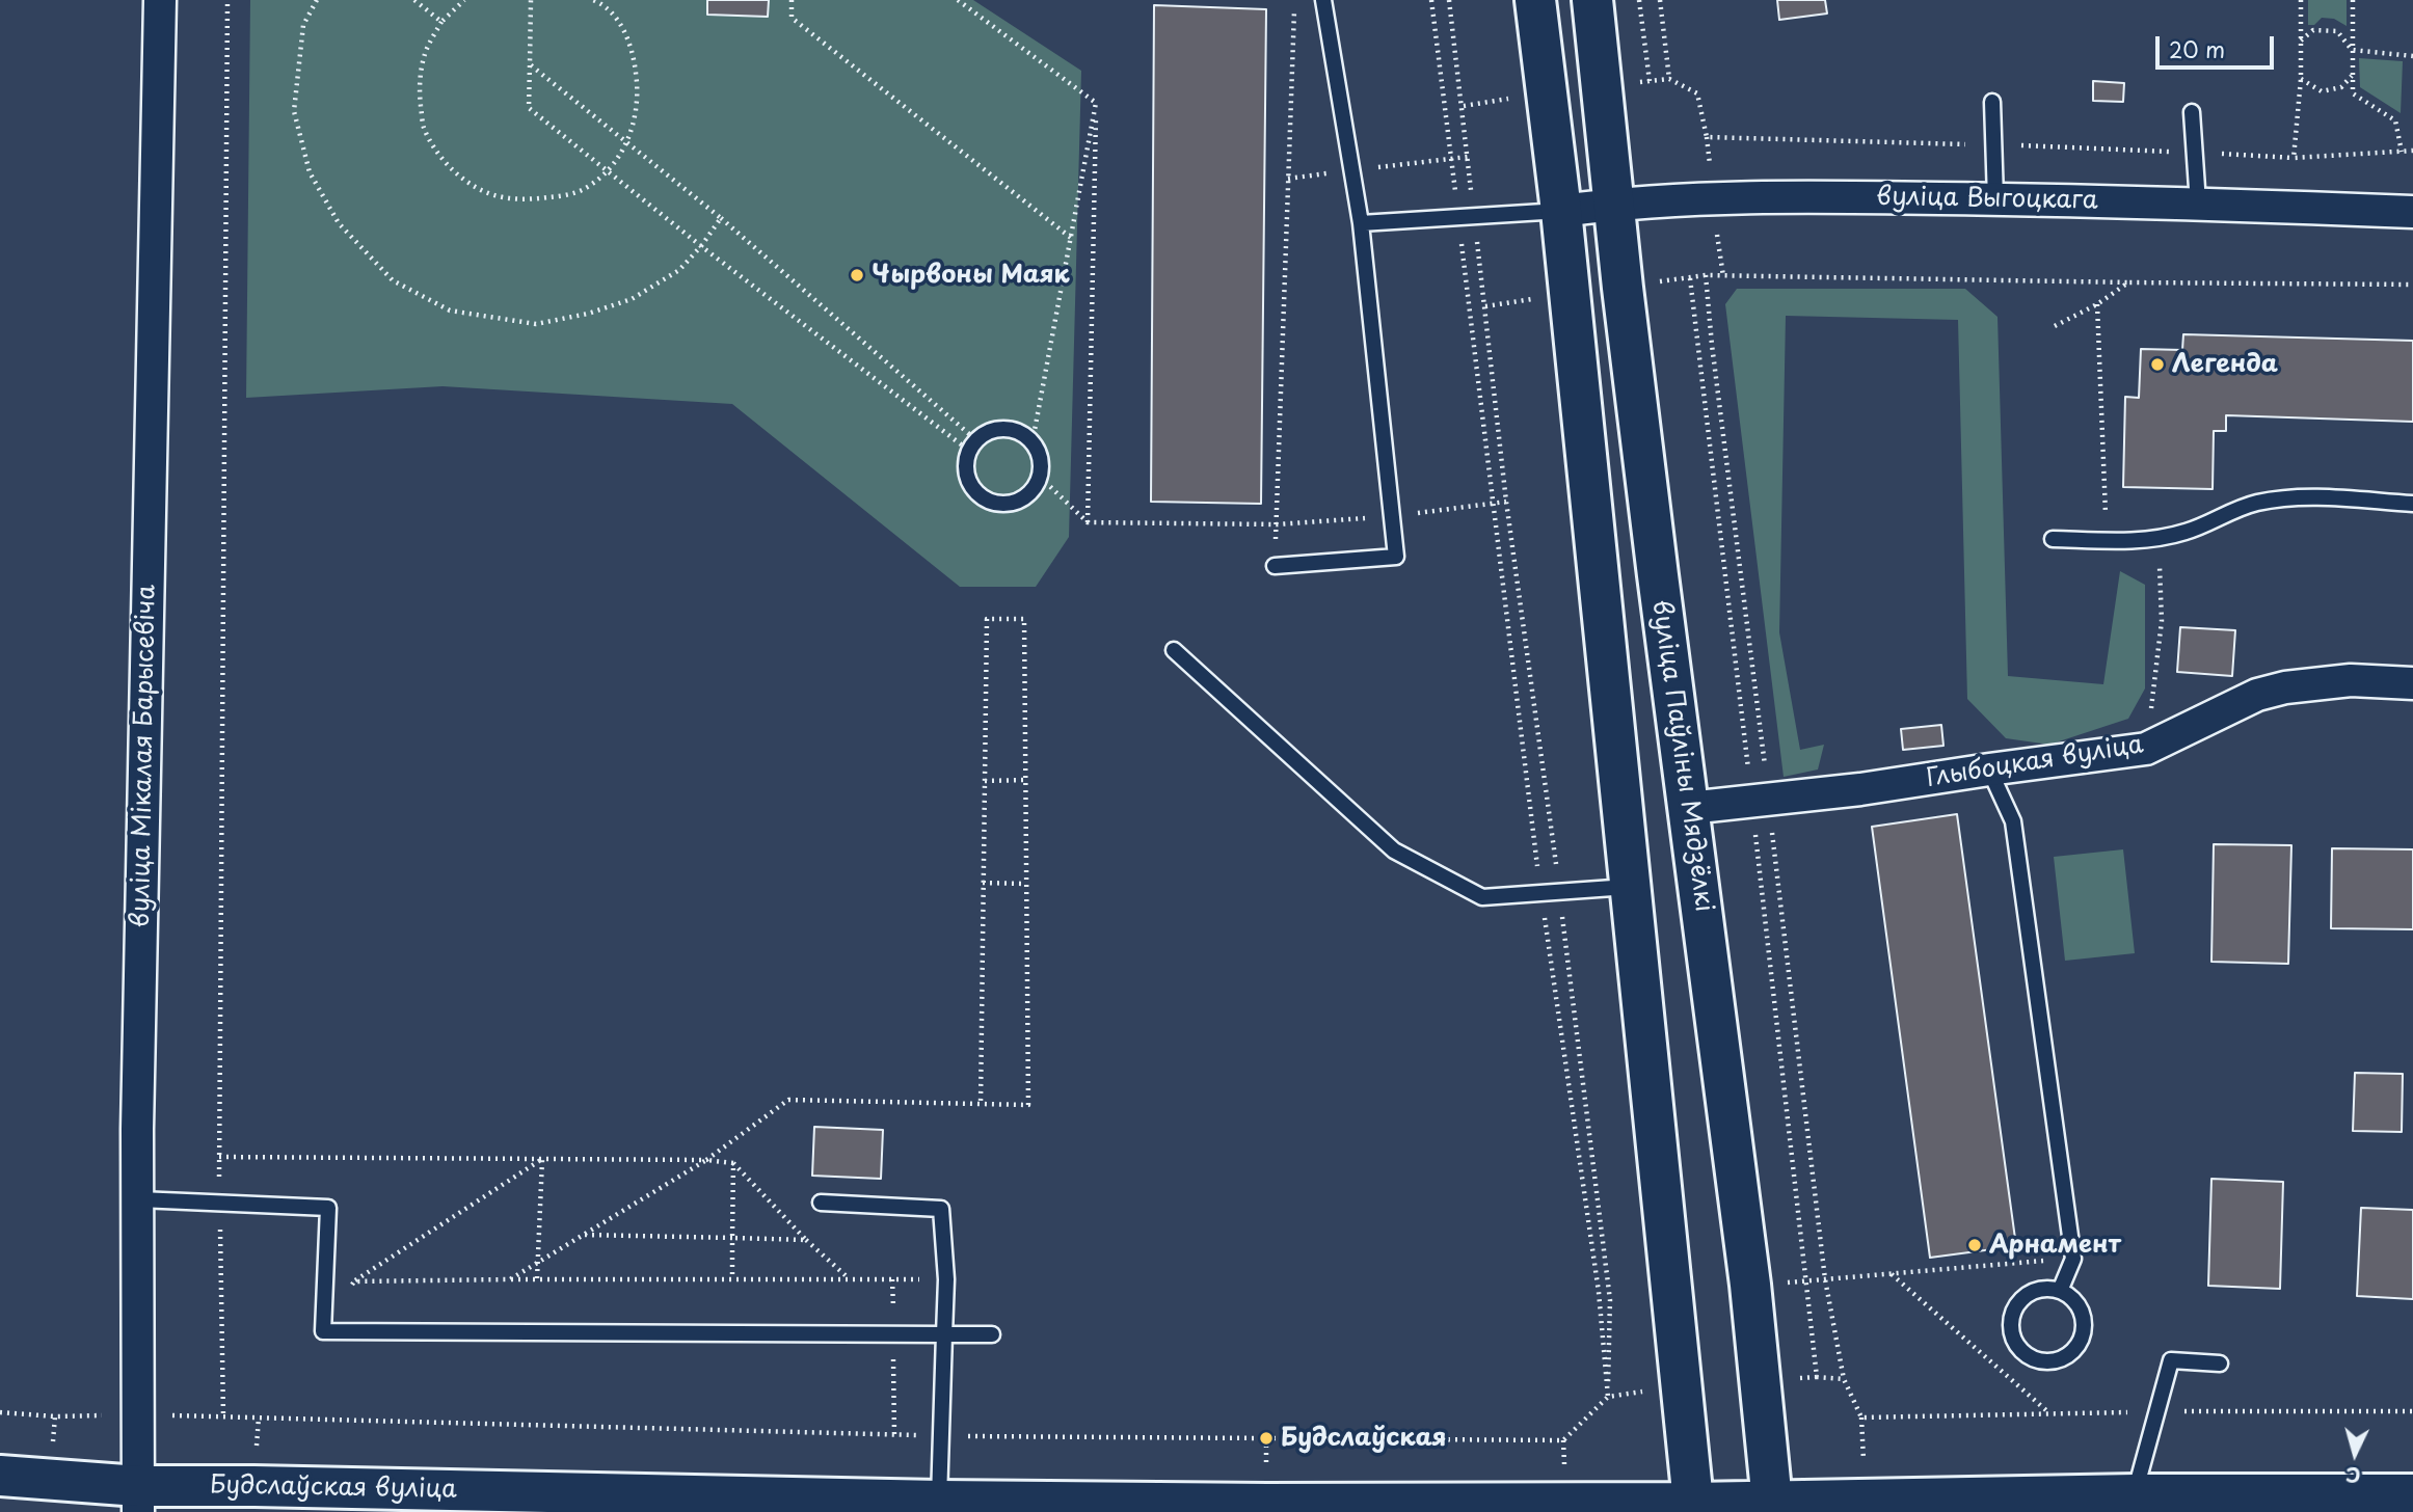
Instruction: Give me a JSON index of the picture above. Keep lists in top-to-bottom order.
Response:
{
  "streets": {
    "street": [
      "вуліца Выгоцкага",
      "вуліца Мікалая Барысевіча",
      "вуліца Паўліны Мядзёлкі",
      "Глыбоцкая вуліца",
      "Будслаўская вуліца"
    ]
  },
  "crossings": [
    ["вуліца Выгоцкага", "вуліца Паўліны Мядзёлкі"],
    ["вуліца Мікалая Барысевіча", "Будслаўская вуліца"],
    ["вуліца Паўліны Мядзёлкі", "Глыбоцкая вуліца"],
    ["вуліца Паўліны Мядзёлкі", "Будслаўская вуліца"]
  ],
  "places": [
    "Чырвоны Маяк",
    "Легенда",
    "Арнамент",
    "Будслаўская"
  ],
  "scale_bar": "20 m",
  "north": "bottom"
}
